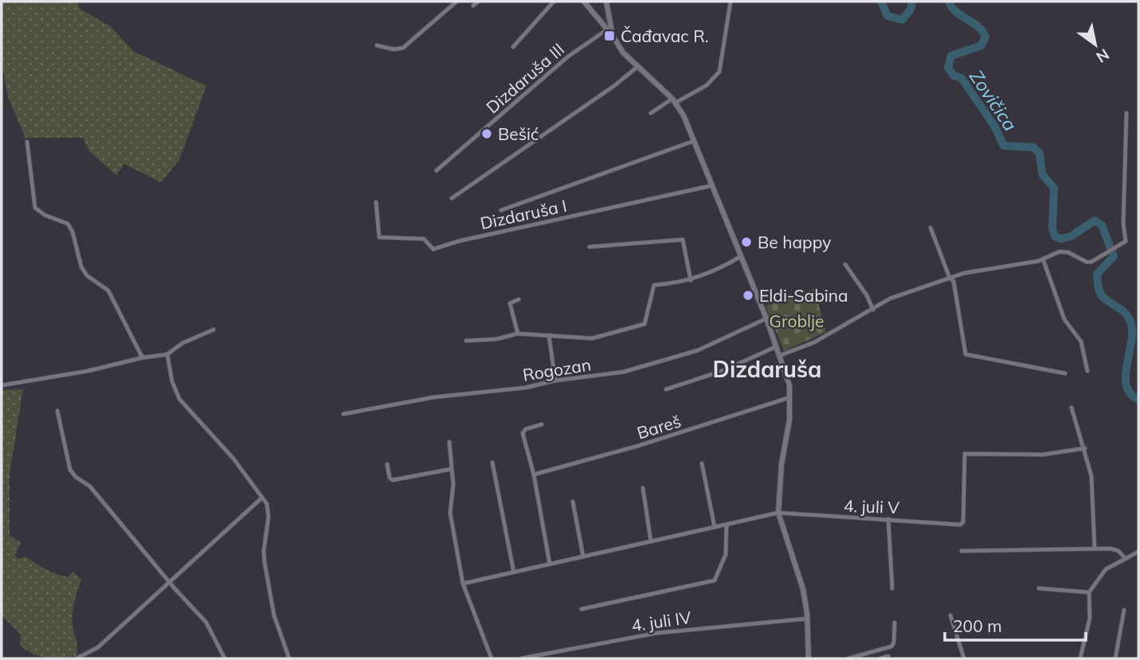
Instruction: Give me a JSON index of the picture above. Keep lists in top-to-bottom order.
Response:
{
  "streets": {
    "street": [
      "Dizdaruša III",
      "Dizdaruša I",
      "Rogozan",
      "Bareš",
      "4. juli V",
      "4. juli IV"
    ]
  },
  "districts": ["Dizdaruša"],
  "water": ["Zovičica"],
  "parks": ["Groblje"],
  "places": {
    "transit": ["Čađavac R."],
    "other": ["Bešić", "Be happy", "Eldi-Sabina"]
  },
  "scale_bar": "200 m",
  "north": "bottom right"
}
